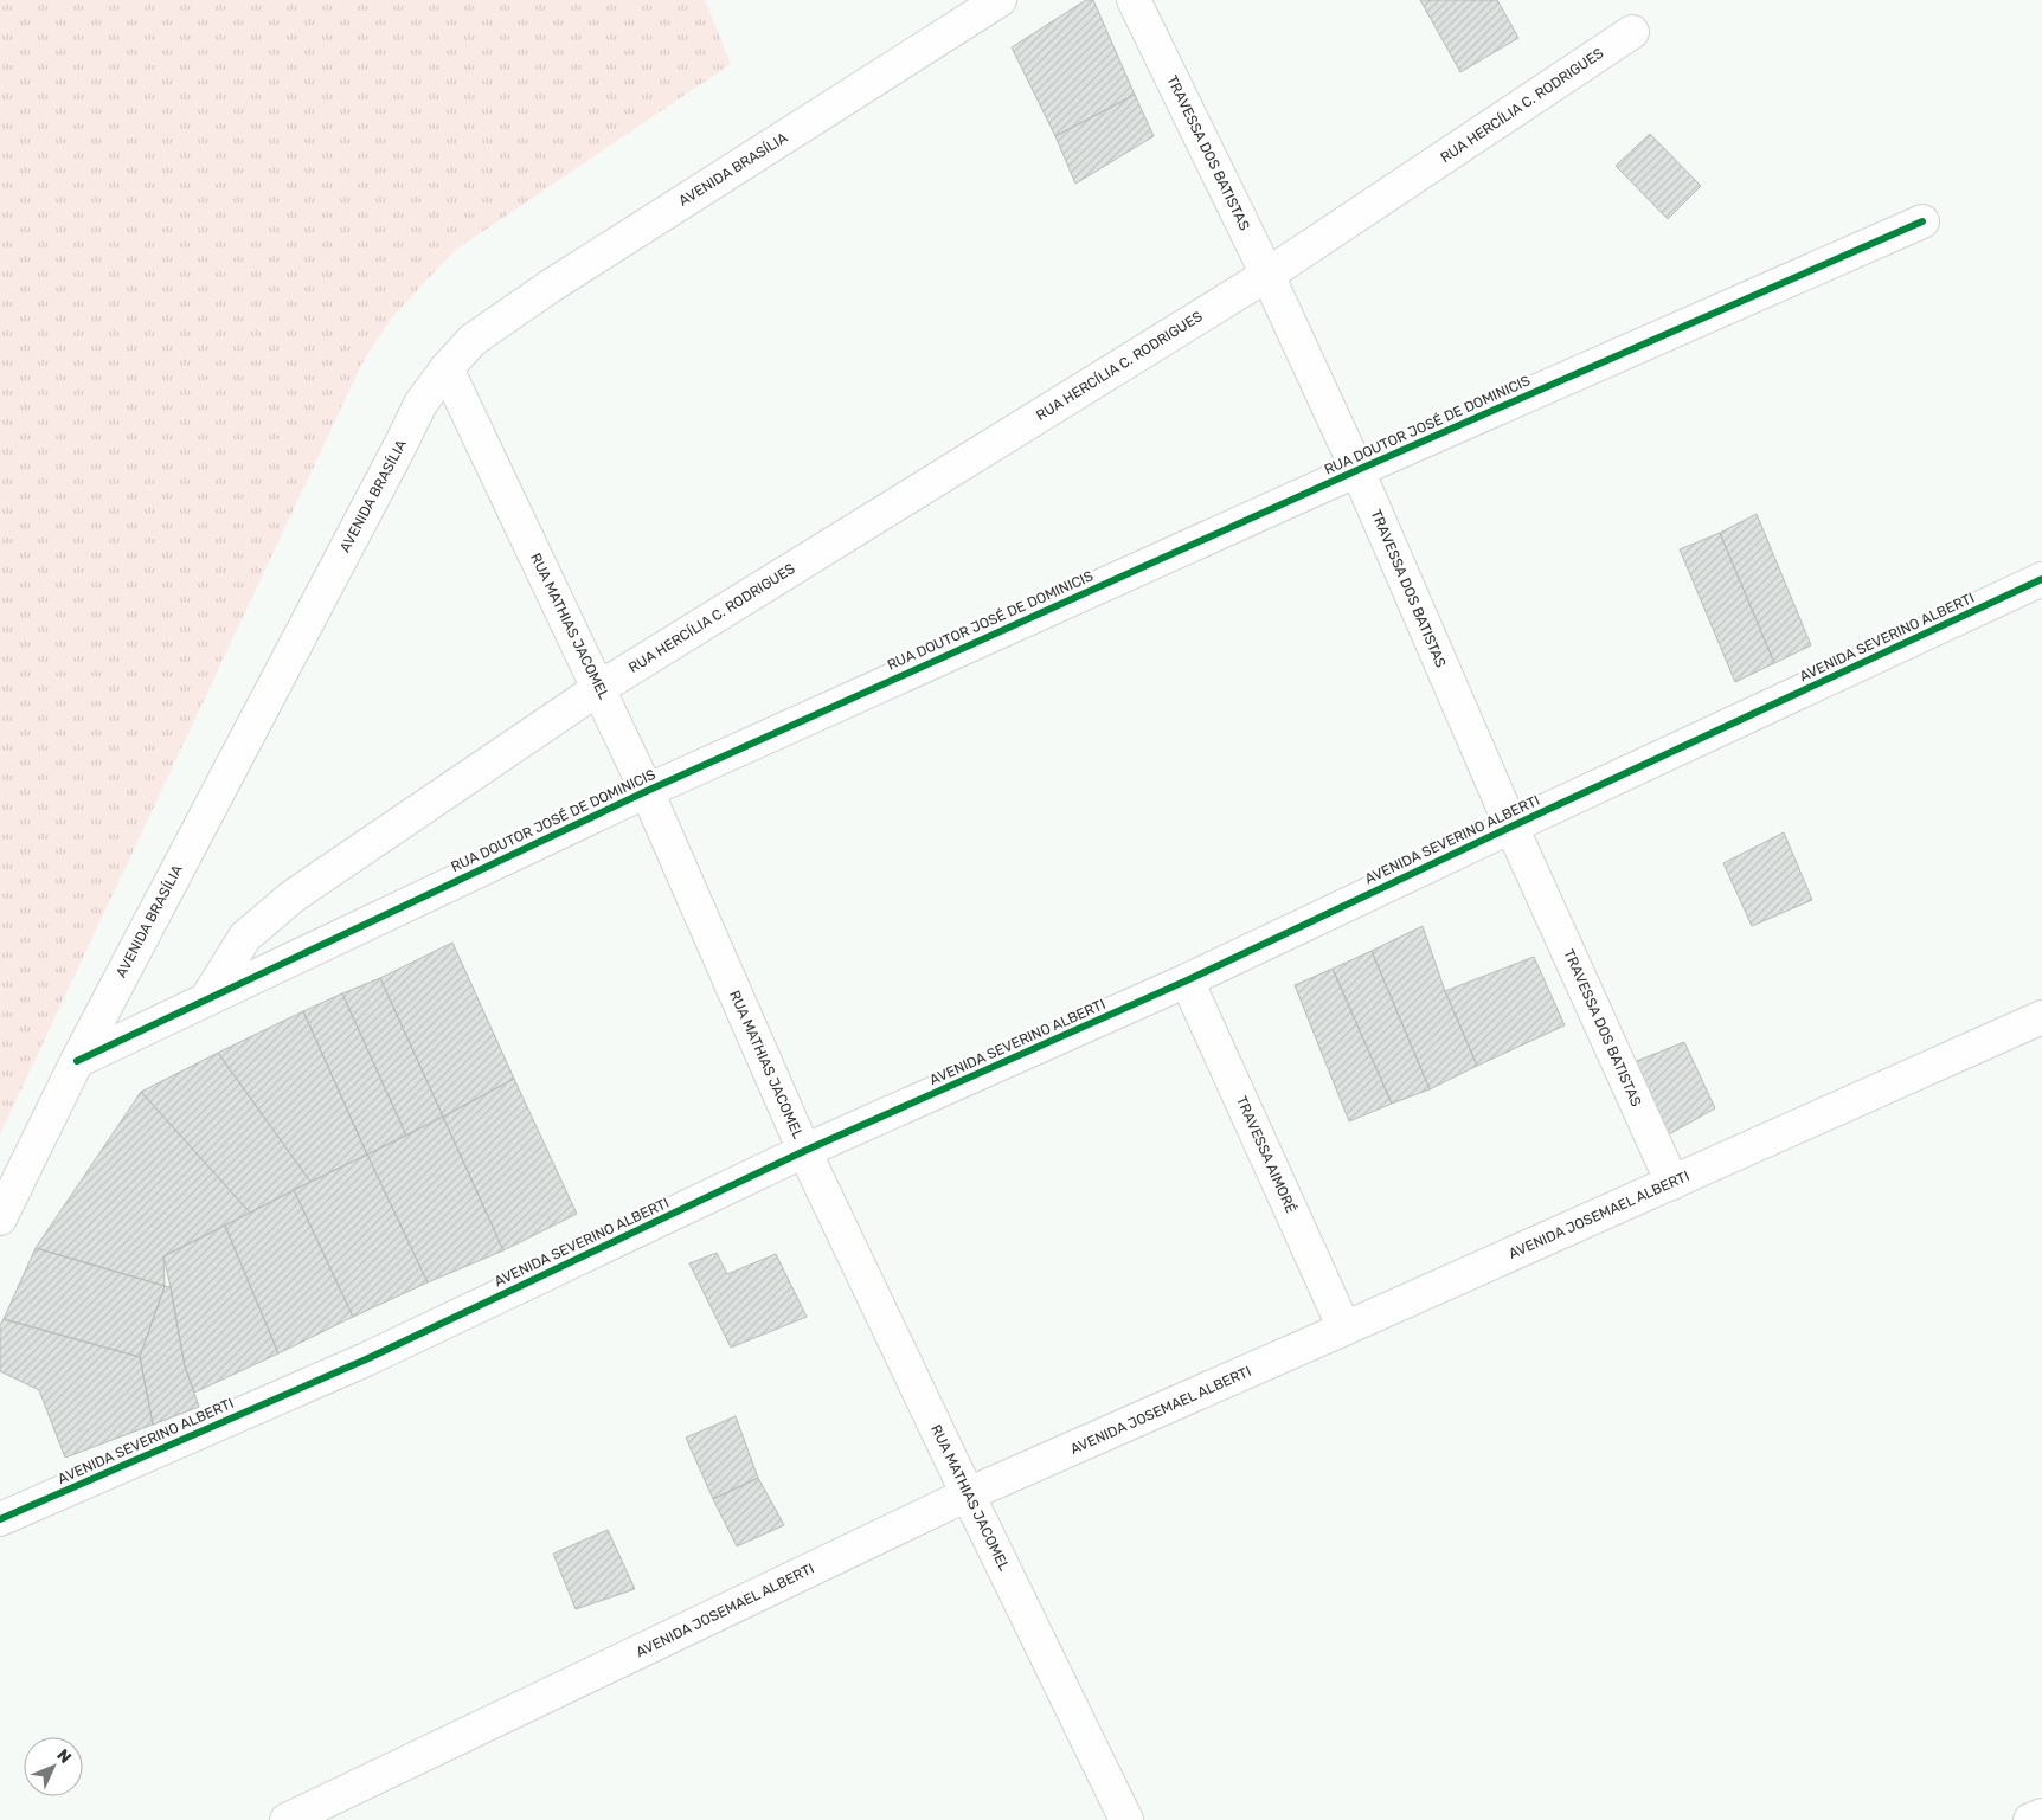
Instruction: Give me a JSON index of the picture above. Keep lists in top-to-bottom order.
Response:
{
  "streets": {
    "street": [
      "RUA HERCÍLIA C. RODRIGUES",
      "TRAVESSA DOS BATISTAS",
      "AVENIDA BRASÍLIA",
      "RUA DOUTOR JOSÉ DE DOMINICIS",
      "RUA MATHIAS JACOMEL",
      "AVENIDA SEVERINO ALBERTI",
      "TRAVESSA AIMORÉ",
      "AVENIDA JOSEMAEL ALBERTI"
    ]
  },
  "crossings": [
    ["RUA HERCÍLIA C. RODRIGUES", "TRAVESSA DOS BATISTAS"],
    ["RUA HERCÍLIA C. RODRIGUES", "RUA DOUTOR JOSÉ DE DOMINICIS"],
    ["RUA HERCÍLIA C. RODRIGUES", "RUA MATHIAS JACOMEL"],
    ["TRAVESSA DOS BATISTAS", "RUA DOUTOR JOSÉ DE DOMINICIS"],
    ["TRAVESSA DOS BATISTAS", "AVENIDA SEVERINO ALBERTI"],
    ["TRAVESSA DOS BATISTAS", "AVENIDA JOSEMAEL ALBERTI"],
    ["AVENIDA BRASÍLIA", "RUA DOUTOR JOSÉ DE DOMINICIS"],
    ["AVENIDA BRASÍLIA", "RUA MATHIAS JACOMEL"],
    ["RUA DOUTOR JOSÉ DE DOMINICIS", "RUA MATHIAS JACOMEL"],
    ["RUA MATHIAS JACOMEL", "AVENIDA SEVERINO ALBERTI"],
    ["RUA MATHIAS JACOMEL", "AVENIDA JOSEMAEL ALBERTI"],
    ["AVENIDA SEVERINO ALBERTI", "TRAVESSA AIMORÉ"],
    ["TRAVESSA AIMORÉ", "AVENIDA JOSEMAEL ALBERTI"]
  ],
  "north": "top right"
}
